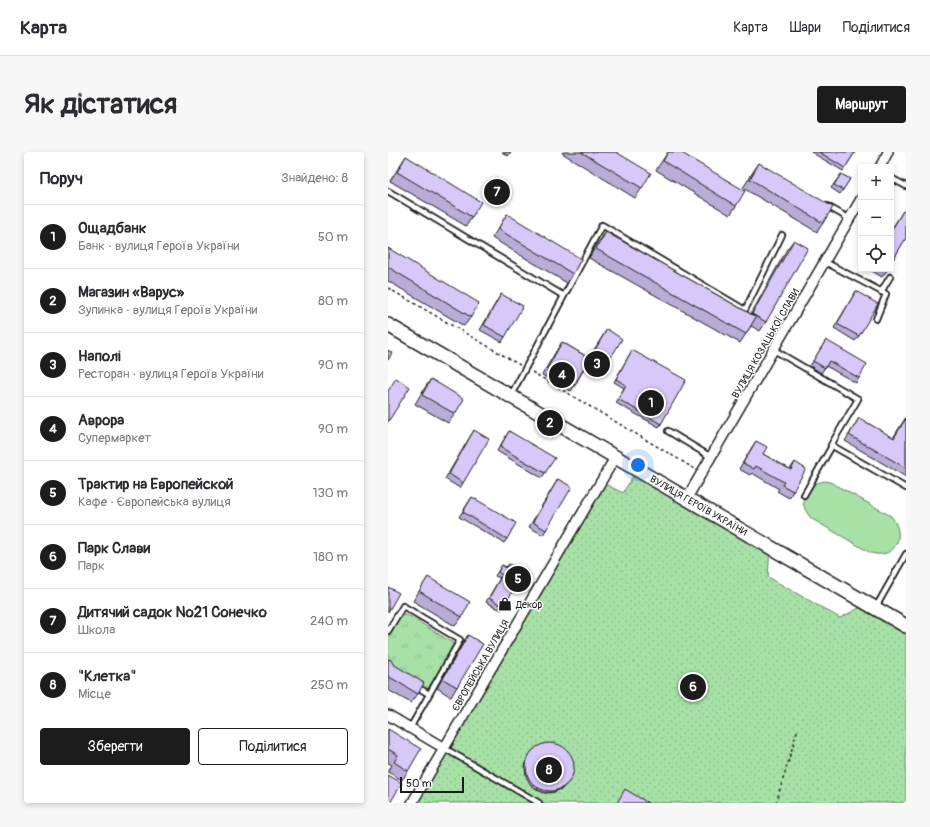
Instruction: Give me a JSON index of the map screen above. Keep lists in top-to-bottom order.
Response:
{
  "streets": {
    "street": ["ВУЛИЦЯ КОЗАЦЬКОЇ СЛАВИ", "ВУЛИЦЯ ГЕРОЇВ УКРАЇНИ", "ЄВРОПЕЙСЬКА ВУЛИЦЯ"]
  },
  "crossings": [
    ["ВУЛИЦЯ КОЗАЦЬКОЇ СЛАВИ", "ВУЛИЦЯ ГЕРОЇВ УКРАЇНИ"],
    ["ВУЛИЦЯ ГЕРОЇВ УКРАЇНИ", "ЄВРОПЕЙСЬКА ВУЛИЦЯ"]
  ],
  "places": {
    "shop": ["Декор"]
  },
  "scale_bar": "50 m",
  "page": {
    "header": "Карта",
    "nav": ["Карта", "Шари", "Поділитися"],
    "buttons": [
      "Маршрут",
      ["Зберегти", "Поділитися"]
    ],
    "title": "Як дістатися",
    "heading": ["Поруч", "Знайдено: 8"],
    "map_buttons": ["+", "−"],
    "pins": [
      "7",
      "3",
      "4",
      "1",
      "2",
      "5",
      "6",
      "8"
    ],
    "list": [
      {
        "mark": "1",
        "name": "Ощадбанк",
        "note": "Банк · вулиця Героїв України",
        "value": "50 m"
      },
      {
        "mark": "2",
        "name": "Магазин «Варус»",
        "note": "Зупинка · вулиця Героїв України",
        "value": "80 m"
      },
      {
        "mark": "3",
        "name": "Наполі",
        "note": "Ресторан · вулиця Героїв України",
        "value": "90 m"
      },
      {
        "mark": "4",
        "name": "Аврора",
        "note": "Супермаркет",
        "value": "90 m"
      },
      {
        "mark": "5",
        "name": "Трактир на Европейской",
        "note": "Кафе · Європейська вулиця",
        "value": "130 m"
      },
      {
        "mark": "6",
        "name": "Парк Слави",
        "note": "Парк",
        "value": "180 m"
      },
      {
        "mark": "7",
        "name": "Дитячий садок №21 Сонечко",
        "note": "Школа",
        "value": "240 m"
      },
      {
        "mark": "8",
        "name": "\"Клетка\"",
        "note": "Місце",
        "value": "250 m"
      }
    ],
    "scale": "50 m"
  }
}
